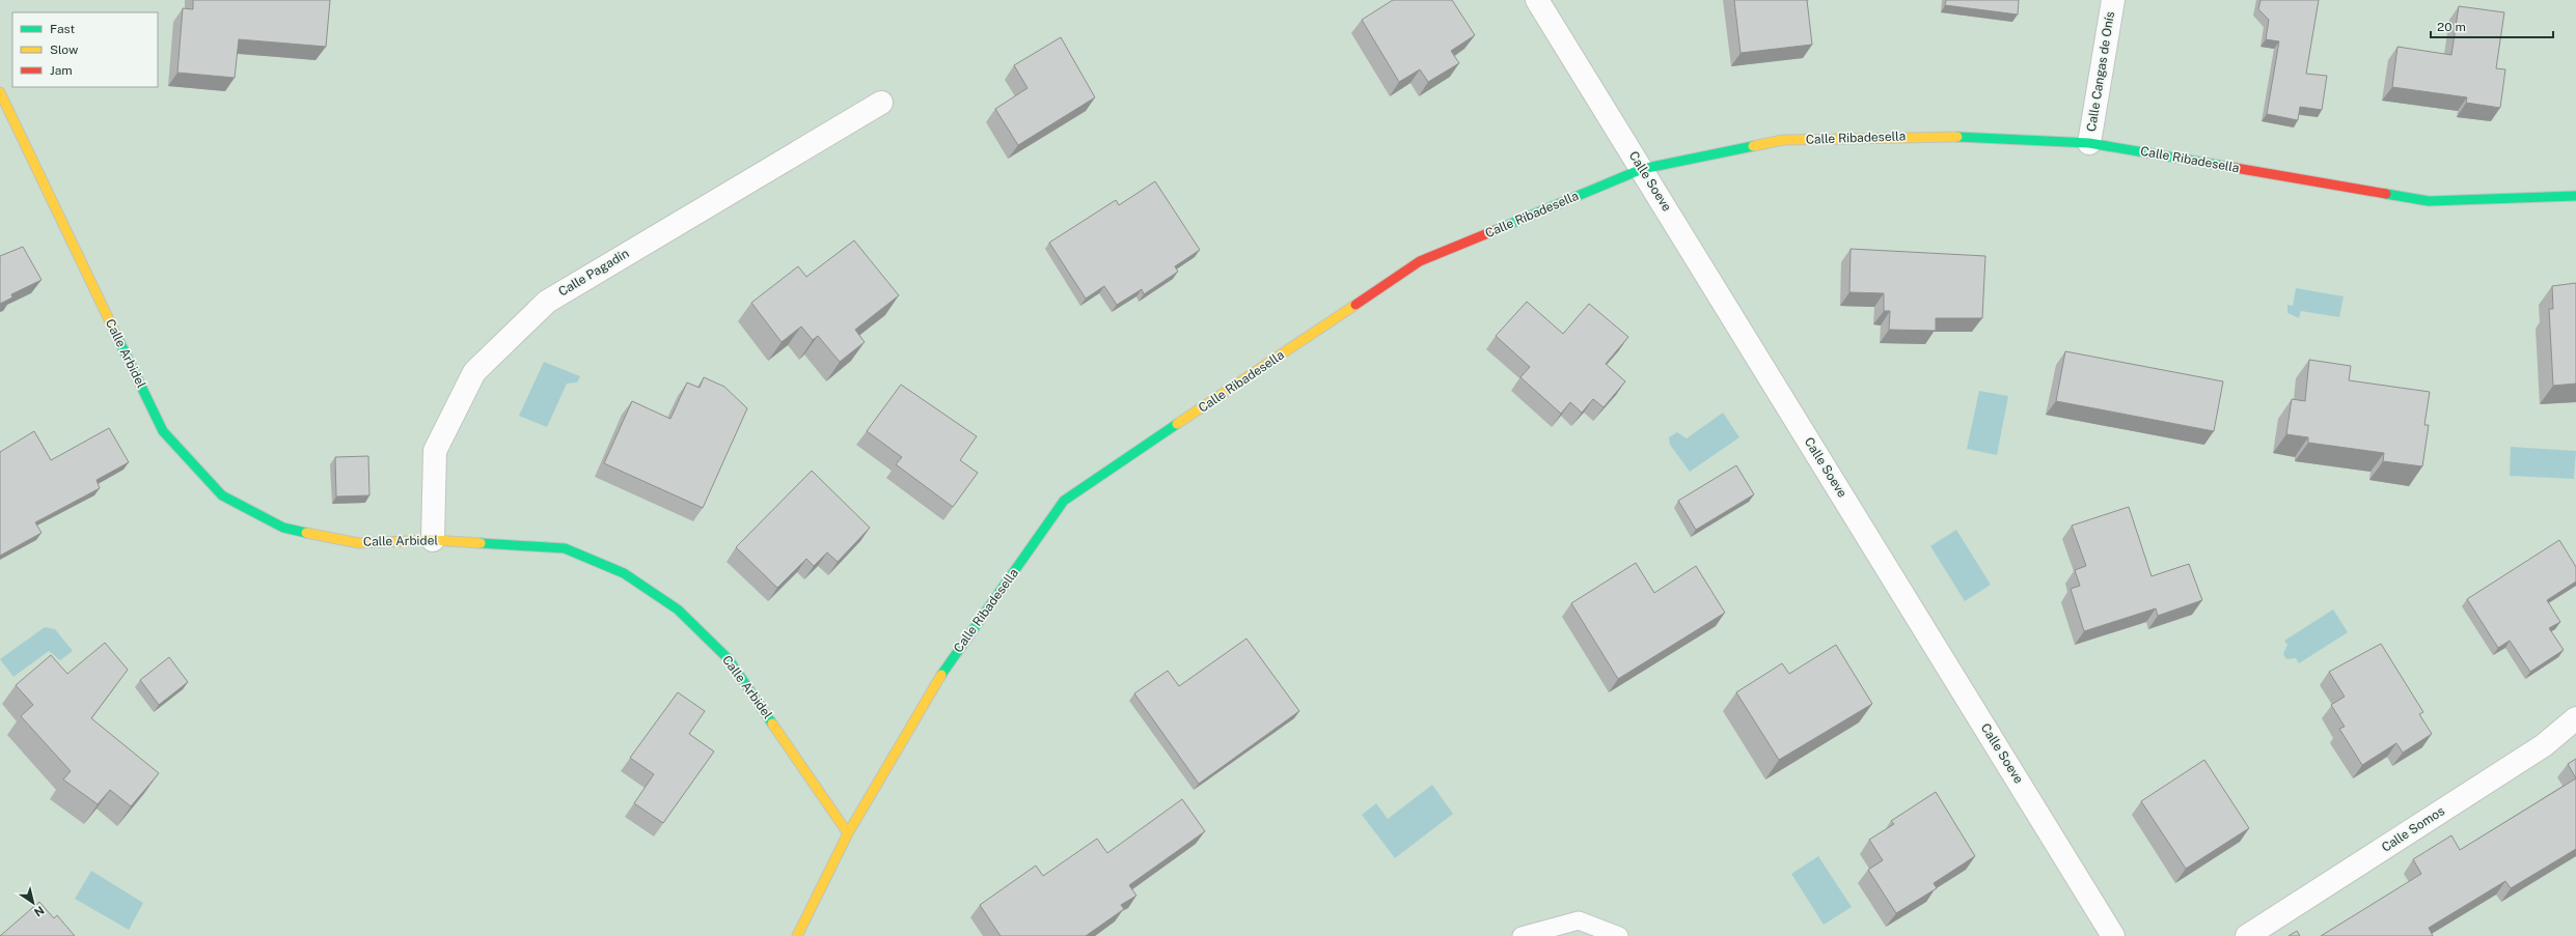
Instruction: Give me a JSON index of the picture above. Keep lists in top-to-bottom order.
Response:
{
  "streets": {
    "street": [
      "Calle Cangas de Onís",
      "Calle Ribadesella",
      "Calle Soeve",
      "Calle Pagadín",
      "Calle Arbidel",
      "Calle Somos"
    ]
  },
  "crossings": [
    ["Calle Cangas de Onís", "Calle Ribadesella"],
    ["Calle Ribadesella", "Calle Soeve"],
    ["Calle Ribadesella", "Calle Arbidel"],
    ["Calle Pagadín", "Calle Arbidel"]
  ],
  "legend": ["Fast", "Slow", "Jam"],
  "scale_bar": "20 m",
  "north": "bottom right"
}
